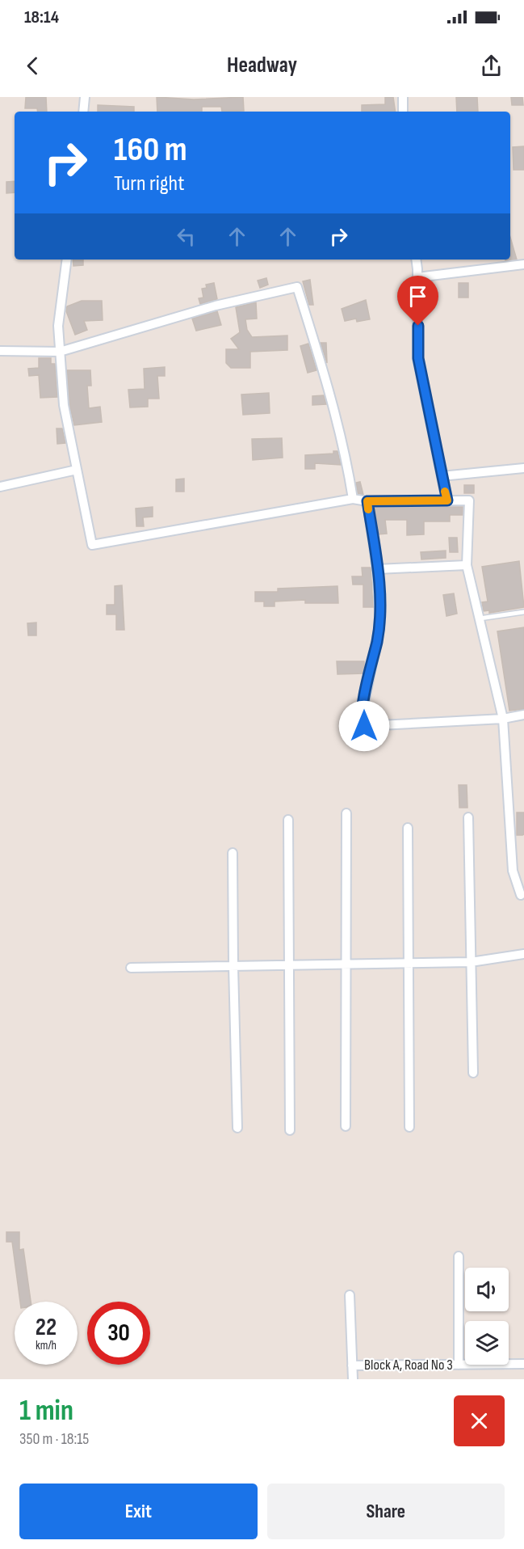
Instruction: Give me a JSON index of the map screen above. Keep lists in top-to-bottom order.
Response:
{
  "streets": {
    "street": ["Block A, Road No 3"]
  },
  "page": {
    "status": "18:14",
    "header": "Headway",
    "turn": ["160 m", "Turn right"],
    "speed": "22 km/h",
    "limit": "30",
    "heading": ["1 min", "350 m · 18:15"],
    "buttons": ["Exit", "Share"]
  }
}
